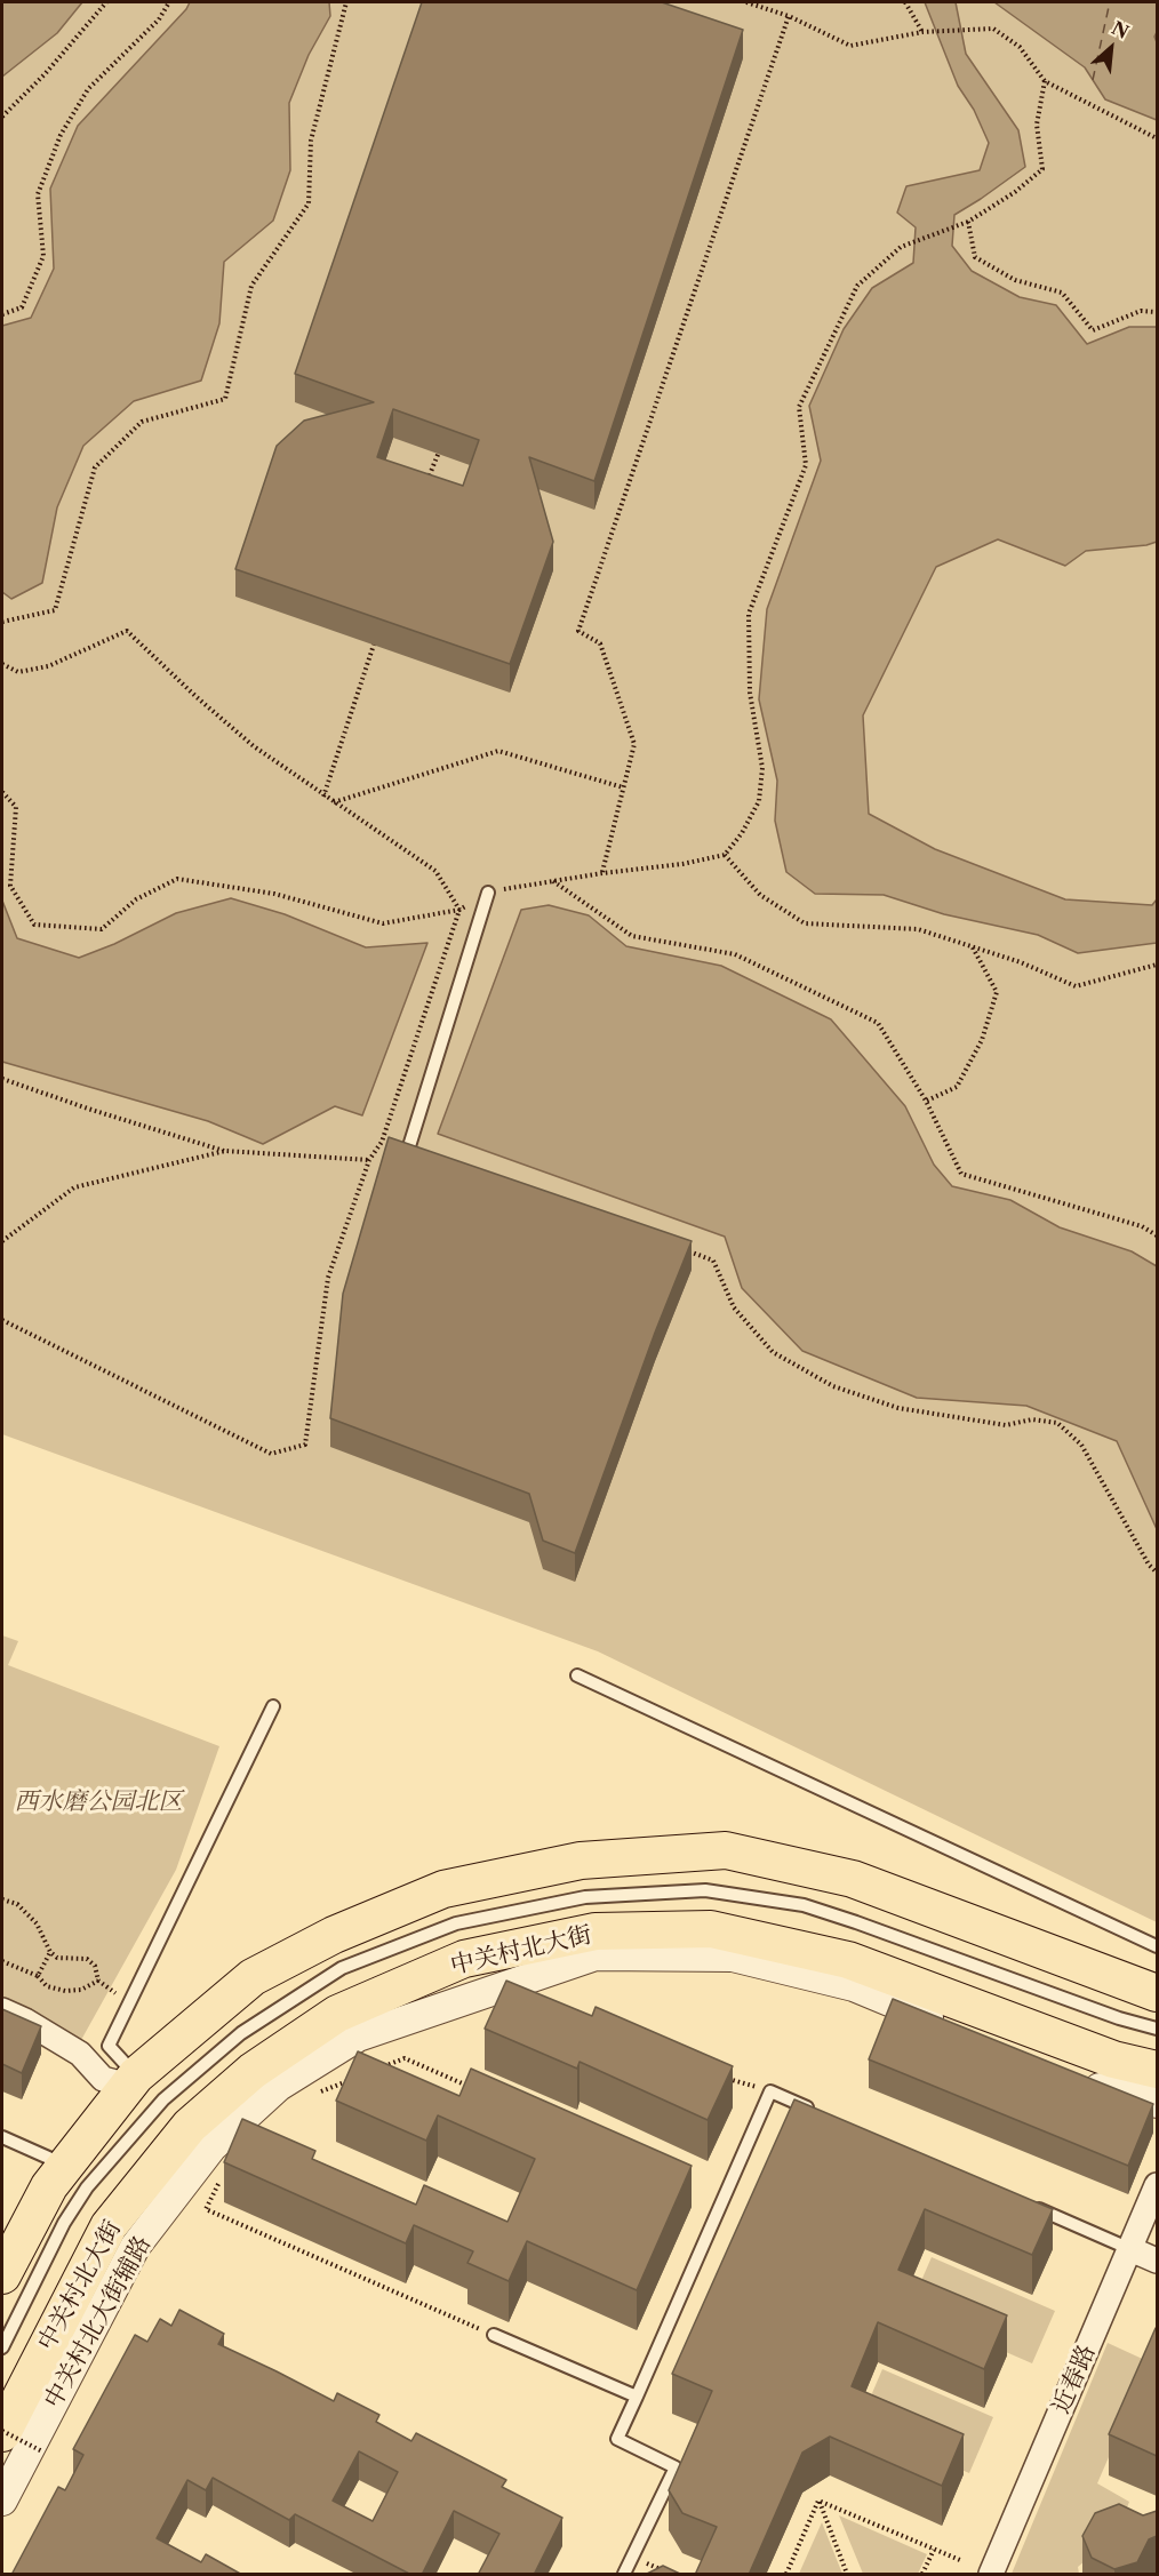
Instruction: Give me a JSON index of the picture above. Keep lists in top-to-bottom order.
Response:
{
  "streets": {
    "main road": ["中关村北大街"],
    "street": ["中关村北大街辅路", "近春路"]
  },
  "parks": ["西水磨公园北区"],
  "north": "top right"
}
